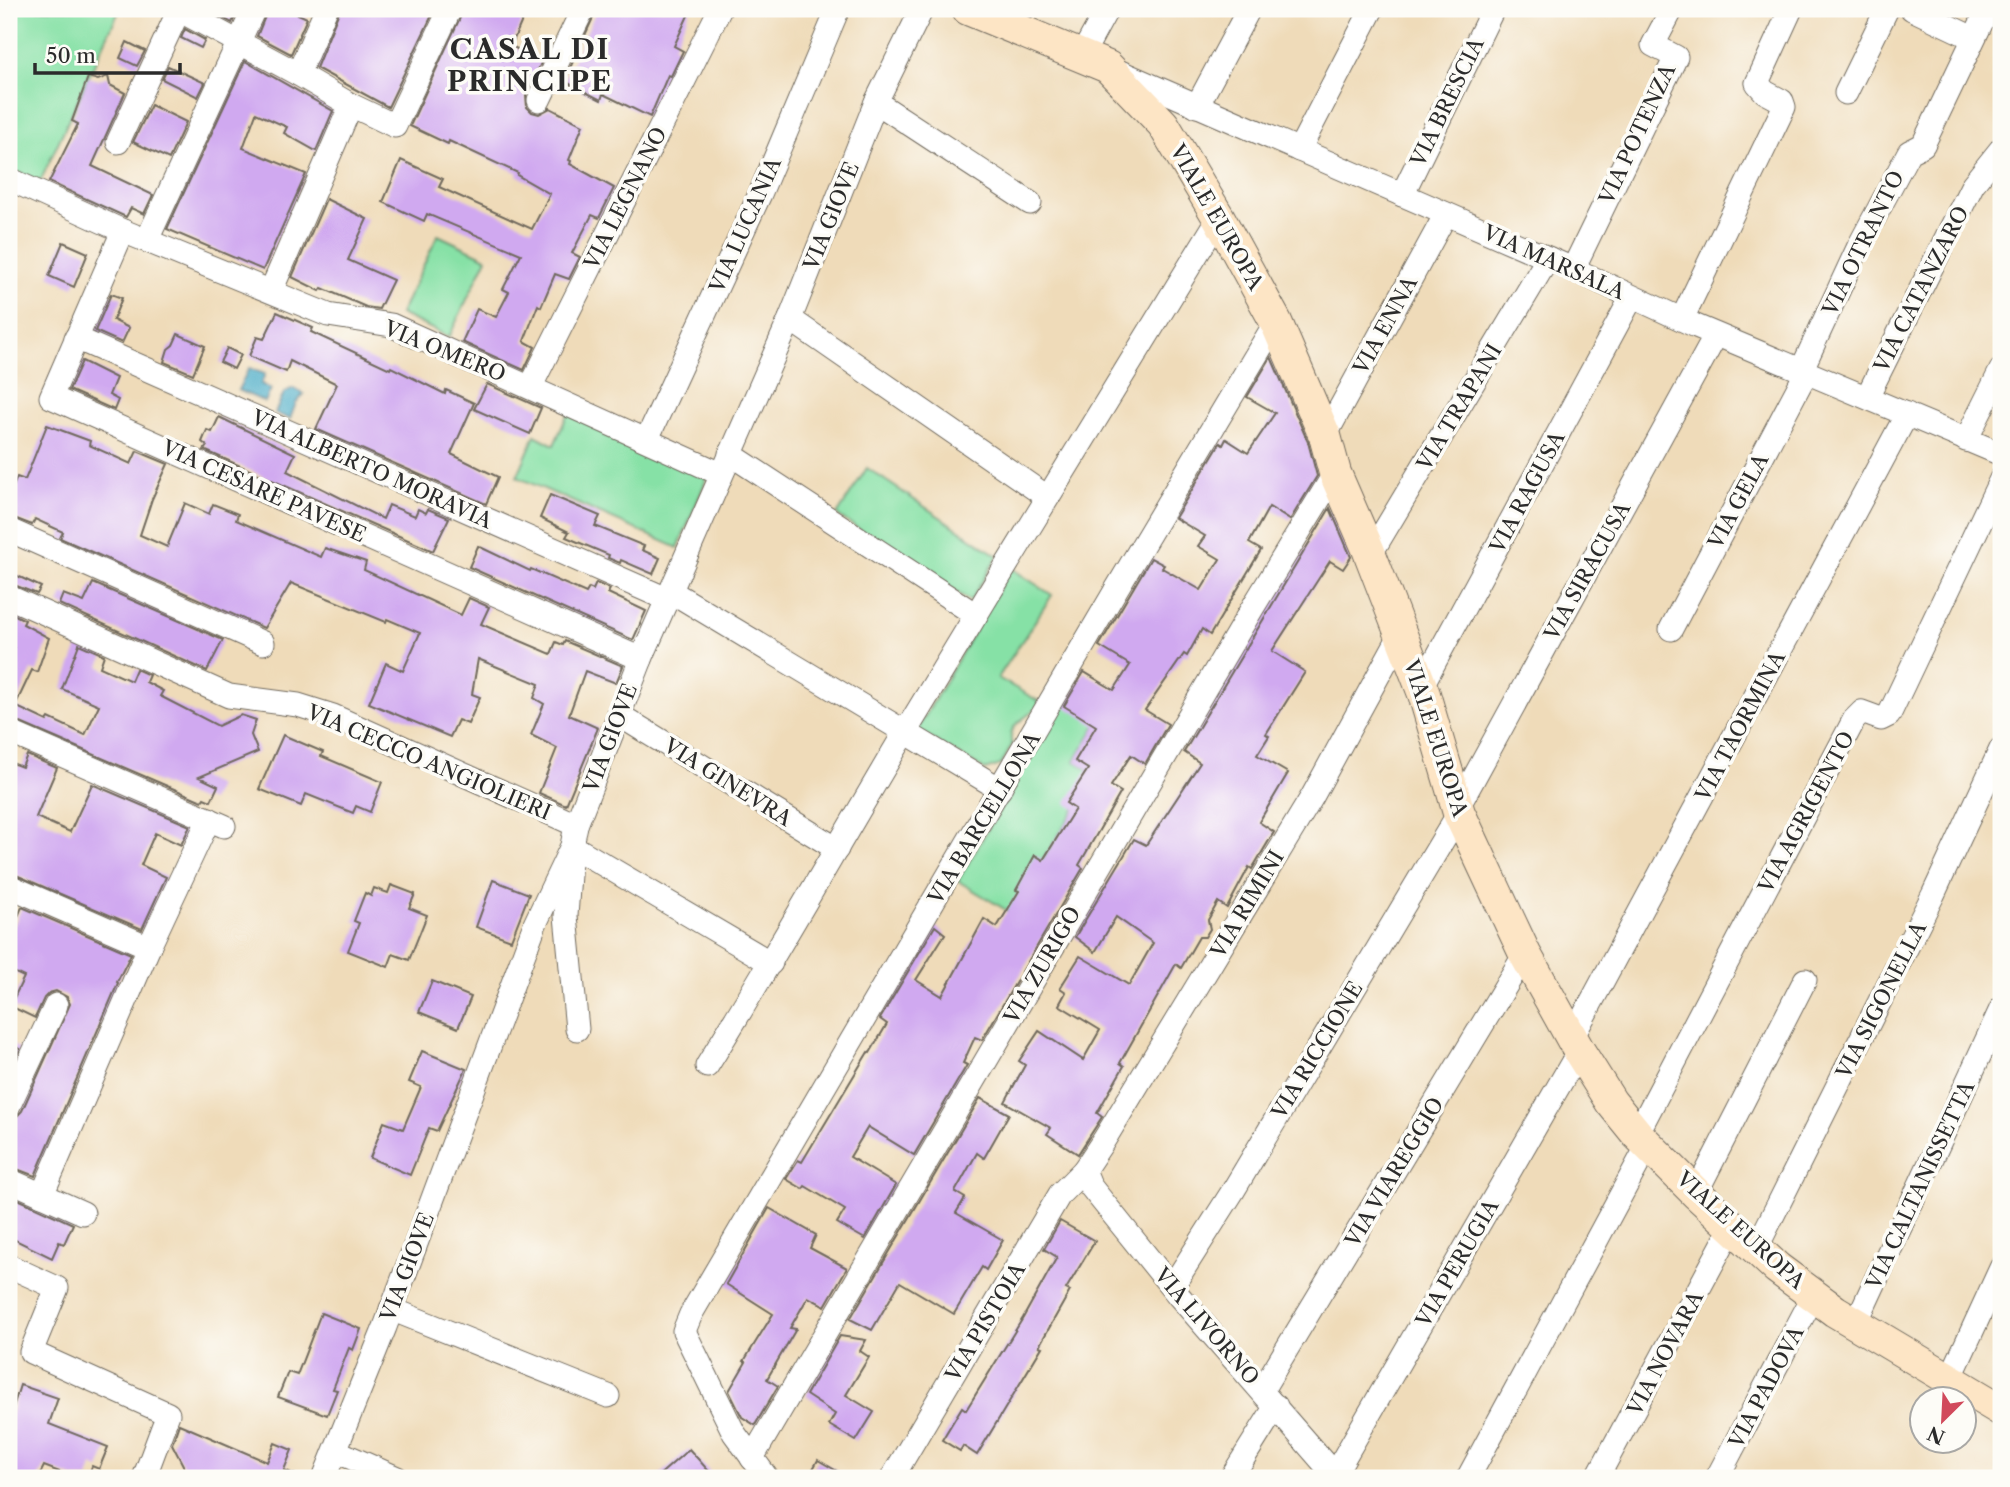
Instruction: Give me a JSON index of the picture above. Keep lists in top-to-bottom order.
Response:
{
  "streets": {
    "street": [
      "VIA BRESCIA",
      "VIA POTENZA",
      "VIA LEGNANO",
      "VIA GIOVE",
      "VIALE EUROPA",
      "VIA LUCANIA",
      "VIA OTRANTO",
      "VIA MARSALA",
      "VIA CATANZARO",
      "VIA ENNA",
      "VIA OMERO",
      "VIA TRAPANI",
      "VIA ALBERTO MORAVIA",
      "VIA CESARE PAVESE",
      "VIA RAGUSA",
      "VIA GELA",
      "VIA SIRACUSA",
      "VIA TAORMINA",
      "VIA CECCO ANGIOLIERI",
      "VIA GINEVRA",
      "VIA AGRIGENTO",
      "VIA BARCELLONA",
      "VIA RIMINI",
      "VIA ZURIGO",
      "VIA SIGONELLA",
      "VIA RICCIONE",
      "VIA VIAREGGIO",
      "VIA CALTANISSETTA",
      "VIA PERUGIA",
      "VIA PISTOIA",
      "VIA LIVORNO",
      "VIA NOVARA",
      "VIA PADOVA"
    ]
  },
  "crossings": [
    ["VIA BRESCIA", "VIA MARSALA"],
    ["VIA POTENZA", "VIA MARSALA"],
    ["VIA LEGNANO", "VIA OMERO"],
    ["VIA GIOVE", "VIA OMERO"],
    ["VIA GIOVE", "VIA ALBERTO MORAVIA"],
    ["VIA GIOVE", "VIA CESARE PAVESE"],
    ["VIA GIOVE", "VIA CECCO ANGIOLIERI"],
    ["VIA GIOVE", "VIA GINEVRA"],
    ["VIALE EUROPA", "VIA MARSALA"],
    ["VIALE EUROPA", "VIA ENNA"],
    ["VIALE EUROPA", "VIA TRAPANI"],
    ["VIALE EUROPA", "VIA RAGUSA"],
    ["VIALE EUROPA", "VIA SIRACUSA"],
    ["VIALE EUROPA", "VIA TAORMINA"],
    ["VIALE EUROPA", "VIA AGRIGENTO"],
    ["VIALE EUROPA", "VIA BARCELLONA"],
    ["VIALE EUROPA", "VIA RIMINI"],
    ["VIALE EUROPA", "VIA ZURIGO"],
    ["VIALE EUROPA", "VIA SIGONELLA"],
    ["VIALE EUROPA", "VIA RICCIONE"],
    ["VIALE EUROPA", "VIA VIAREGGIO"],
    ["VIALE EUROPA", "VIA CALTANISSETTA"],
    ["VIALE EUROPA", "VIA PERUGIA"],
    ["VIALE EUROPA", "VIA NOVARA"],
    ["VIALE EUROPA", "VIA PADOVA"],
    ["VIA LUCANIA", "VIA OMERO"],
    ["VIA OTRANTO", "VIA MARSALA"],
    ["VIA OTRANTO", "VIA GELA"],
    ["VIA MARSALA", "VIA CATANZARO"],
    ["VIA MARSALA", "VIA ENNA"],
    ["VIA MARSALA", "VIA TRAPANI"],
    ["VIA MARSALA", "VIA RAGUSA"],
    ["VIA MARSALA", "VIA GELA"],
    ["VIA MARSALA", "VIA SIRACUSA"],
    ["VIA MARSALA", "VIA TAORMINA"],
    ["VIA OMERO", "VIA CESARE PAVESE"],
    ["VIA ALBERTO MORAVIA", "VIA CESARE PAVESE"],
    ["VIA ALBERTO MORAVIA", "VIA BARCELLONA"],
    ["VIA SIRACUSA", "VIA RICCIONE"],
    ["VIA TAORMINA", "VIA PERUGIA"],
    ["VIA BARCELLONA", "VIA ZURIGO"],
    ["VIA RIMINI", "VIA PISTOIA"],
    ["VIA RIMINI", "VIA LIVORNO"],
    ["VIA RICCIONE", "VIA LIVORNO"],
    ["VIA VIAREGGIO", "VIA LIVORNO"],
    ["VIA PERUGIA", "VIA LIVORNO"],
    ["VIA PISTOIA", "VIA LIVORNO"]
  ],
  "districts": ["CASAL DI PRINCIPE"],
  "scale_bar": "50 m",
  "north": "bottom left"
}
